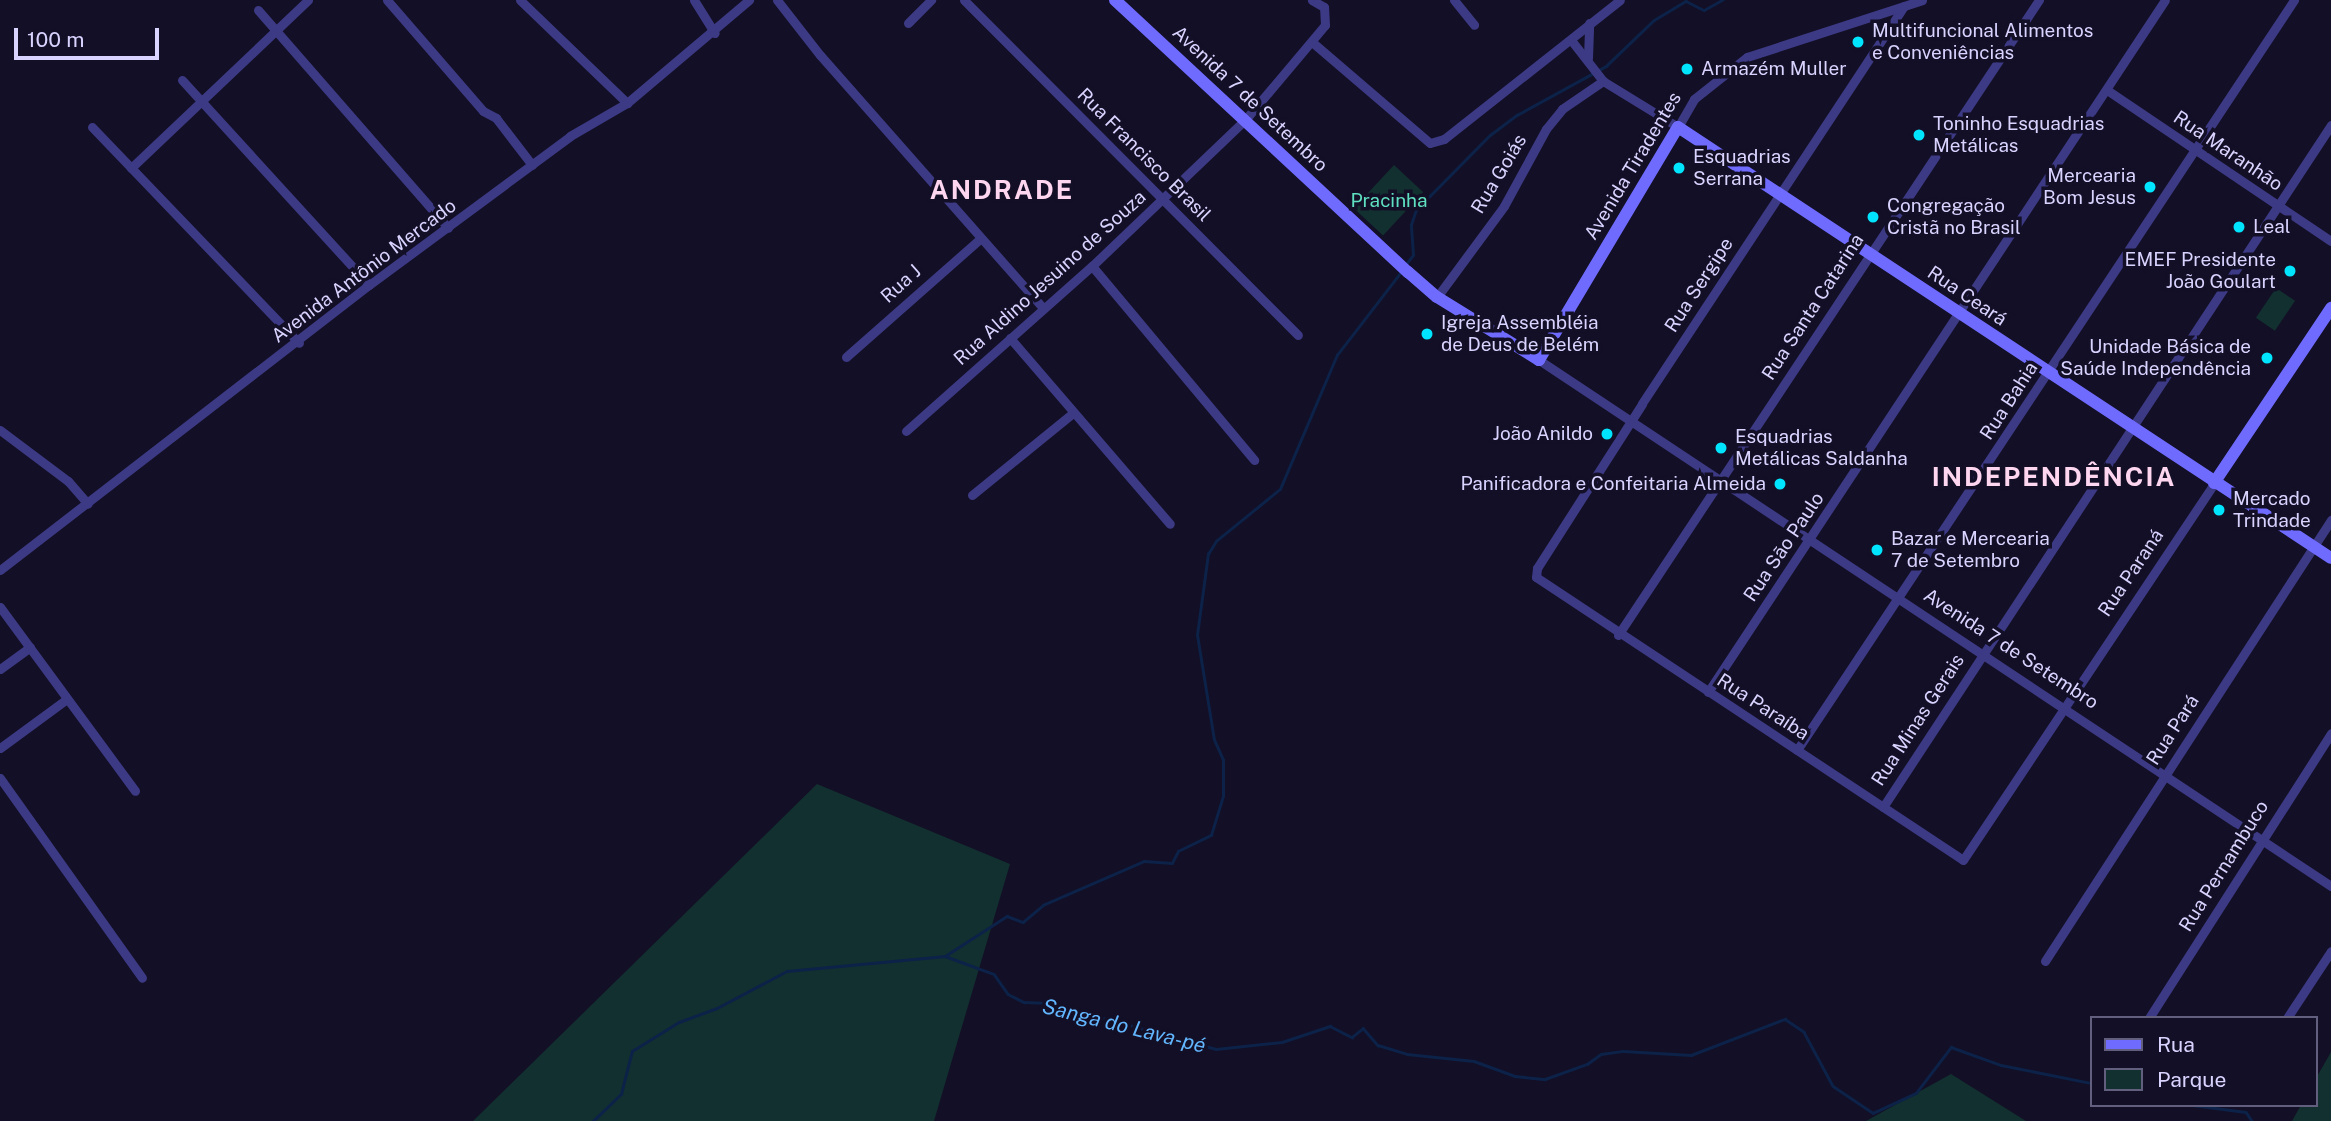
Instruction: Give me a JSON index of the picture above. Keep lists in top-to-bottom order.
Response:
{
  "streets": {
    "street": [
      "Avenida 7 de Setembro",
      "Rua Maranhão",
      "Rua Francisco Brasil",
      "Avenida Tiradentes",
      "Rua Goiás",
      "Avenida Antônio Mercado",
      "Rua Aldino Jesuino de Souza",
      "Rua J",
      "Rua Sergipe",
      "Rua Ceará",
      "Rua Santa Catarina",
      "Rua Bahia",
      "Rua São Paulo",
      "Rua Paraná",
      "Rua Paraíba",
      "Rua Minas Gerais",
      "Rua Pará",
      "Rua Pernambuco"
    ]
  },
  "crossings": [
    ["Avenida 7 de Setembro", "Avenida Tiradentes"],
    ["Avenida 7 de Setembro", "Rua Goiás"],
    ["Avenida 7 de Setembro", "Rua Aldino Jesuino de Souza"],
    ["Avenida 7 de Setembro", "Rua Sergipe"],
    ["Avenida 7 de Setembro", "Rua Santa Catarina"],
    ["Avenida 7 de Setembro", "Rua Bahia"],
    ["Avenida 7 de Setembro", "Rua São Paulo"],
    ["Avenida 7 de Setembro", "Rua Paraná"],
    ["Avenida 7 de Setembro", "Rua Minas Gerais"],
    ["Avenida 7 de Setembro", "Rua Pará"],
    ["Avenida 7 de Setembro", "Rua Pernambuco"],
    ["Rua Maranhão", "Rua Bahia"],
    ["Rua Maranhão", "Rua São Paulo"],
    ["Rua Maranhão", "Rua Minas Gerais"],
    ["Rua Francisco Brasil", "Rua Aldino Jesuino de Souza"],
    ["Avenida Tiradentes", "Rua Sergipe"],
    ["Avenida Tiradentes", "Rua Ceará"],
    ["Rua Goiás", "Rua Ceará"],
    ["Rua Sergipe", "Rua Ceará"],
    ["Rua Sergipe", "Rua Paraíba"],
    ["Rua Ceará", "Rua Santa Catarina"],
    ["Rua Ceará", "Rua Bahia"],
    ["Rua Ceará", "Rua São Paulo"],
    ["Rua Ceará", "Rua Paraná"],
    ["Rua Ceará", "Rua Minas Gerais"],
    ["Rua Ceará", "Rua Pará"],
    ["Rua Santa Catarina", "Rua Paraíba"],
    ["Rua Bahia", "Rua Paraíba"],
    ["Rua São Paulo", "Rua Paraíba"],
    ["Rua Paraná", "Rua Paraíba"],
    ["Rua Paraíba", "Rua Minas Gerais"]
  ],
  "districts": ["ANDRADE", "INDEPENDÊNCIA"],
  "water": ["Sanga do Lava-pé"],
  "parks": ["Pracinha"],
  "places": [
    "Multifuncional Alimentos e Conveniências",
    "Armazém Muller",
    "Toninho Esquadrias Metálicas",
    "Esquadrias Serrana",
    "Mercearia Bom Jesus",
    "Congregação Cristã no Brasil",
    "Leal",
    "EMEF Presidente João Goulart",
    "Igreja Assembléia de Deus de Belém",
    "Unidade Básica de Saúde Independência",
    "João Anildo",
    "Esquadrias Metálicas Saldanha",
    "Panificadora e Confeitaria Almeida",
    "Mercado Trindade",
    "Bazar e Mercearia 7 de Setembro"
  ],
  "legend": ["Rua", "Parque"],
  "scale_bar": "100 m"
}
